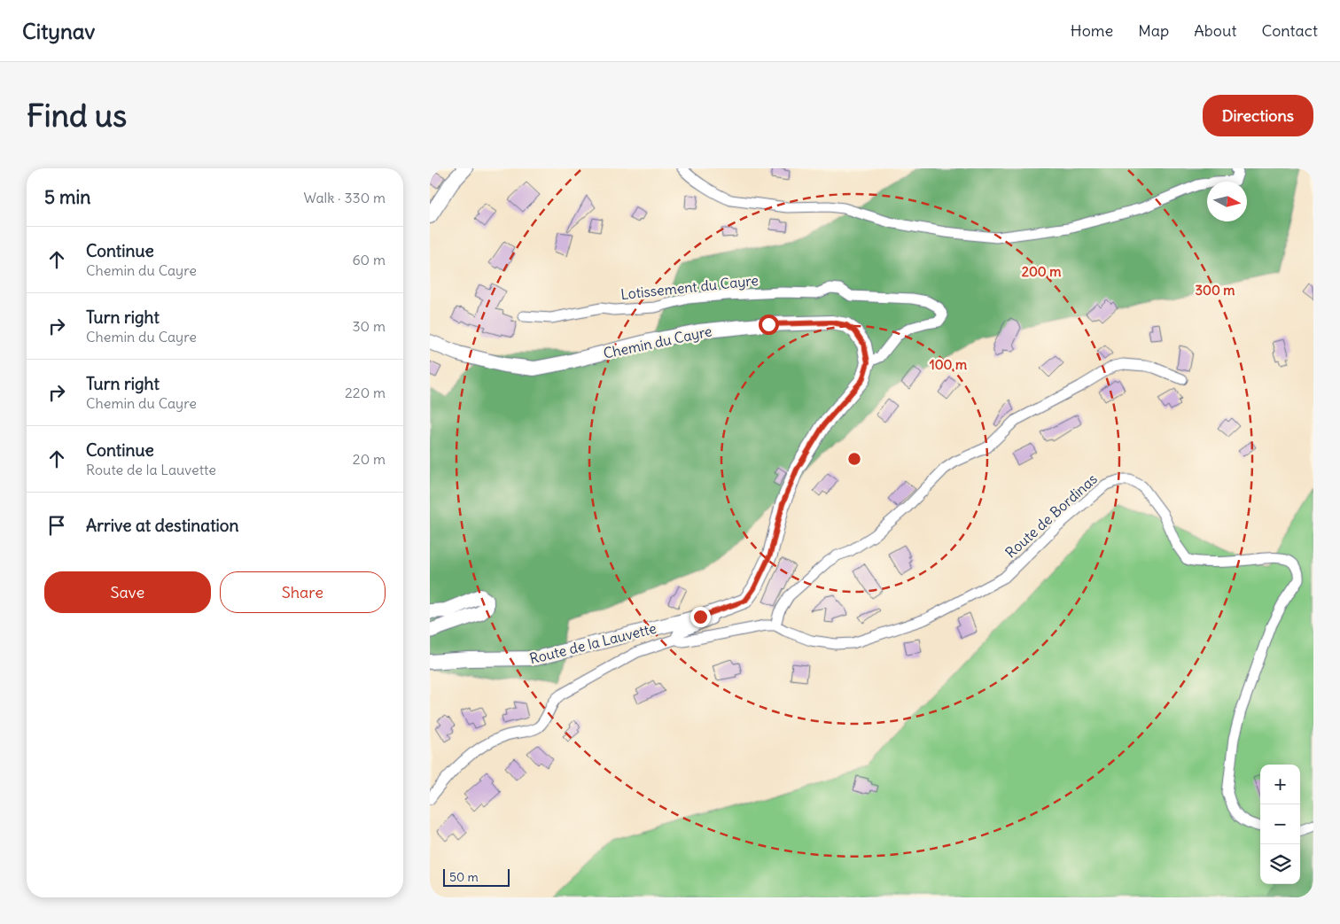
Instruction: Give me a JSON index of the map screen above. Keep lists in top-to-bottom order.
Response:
{
  "streets": {
    "street": [
      "Lotissement du Cayre",
      "Chemin du Cayre",
      "Route de Bordinas",
      "Route de la Lauvette"
    ]
  },
  "crossings": [
    ["Lotissement du Cayre", "Chemin du Cayre"]
  ],
  "scale_bar": "50 m",
  "north": "right",
  "page": {
    "header": "Citynav",
    "nav": [
      "Home",
      "Map",
      "About",
      "Contact"
    ],
    "buttons": [
      "Directions",
      ["Save", "Share"]
    ],
    "title": "Find us",
    "heading": ["5 min", "Walk · 330 m"],
    "list": [
      ["Continue", "Chemin du Cayre", "60 m"],
      ["Turn right", "Chemin du Cayre", "30 m"],
      ["Turn right", "Chemin du Cayre", "220 m"],
      ["Continue", "Route de la Lauvette", "20 m"],
      "Arrive at destination"
    ],
    "map_buttons": ["+", "−"],
    "scale": "50 m"
  },
  "rings": ["200 m", "300 m", "100 m"]
}
